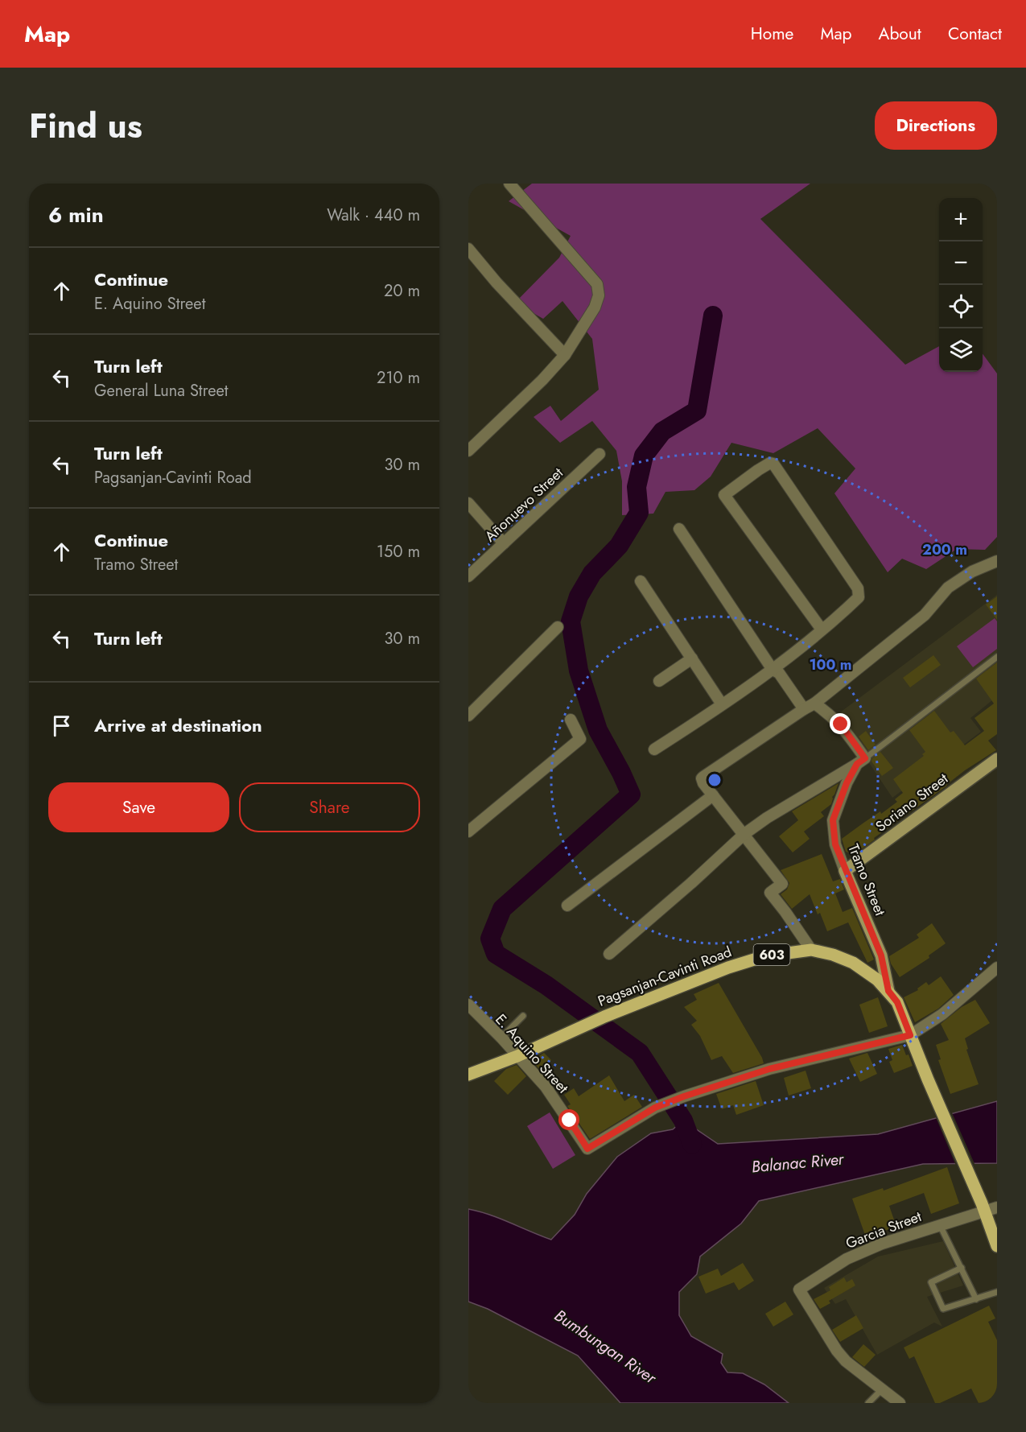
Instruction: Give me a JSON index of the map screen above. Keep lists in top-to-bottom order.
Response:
{
  "streets": {
    "main road": ["603", "Pagsanjan-Cavinti Road"],
    "street": [
      "Añonuevo Street",
      "Soriano Street",
      "Tramo Street",
      "E. Aquino Street",
      "Garcia Street"
    ]
  },
  "crossings": [
    ["Soriano Street", "Tramo Street"],
    ["Tramo Street", "Pagsanjan-Cavinti Road"],
    ["603", "Pagsanjan-Cavinti Road"],
    ["603", "Garcia Street"],
    ["Pagsanjan-Cavinti Road", "E. Aquino Street"],
    ["Pagsanjan-Cavinti Road", "Garcia Street"]
  ],
  "water": ["Balanac River", "Bumbungan River"],
  "page": {
    "header": "Map",
    "nav": [
      "Home",
      "Map",
      "About",
      "Contact"
    ],
    "title": "Find us",
    "buttons": [
      "Directions",
      ["Save", "Share"]
    ],
    "heading": ["6 min", "Walk · 440 m"],
    "map_buttons": ["+", "−"],
    "list": [
      ["Continue", "E. Aquino Street", "20 m"],
      ["Turn left", "General Luna Street", "210 m"],
      ["Turn left", "Pagsanjan-Cavinti Road", "30 m"],
      ["Continue", "Tramo Street", "150 m"],
      ["Turn left", "30 m"],
      "Arrive at destination"
    ]
  },
  "rings": ["200 m", "100 m"]
}
